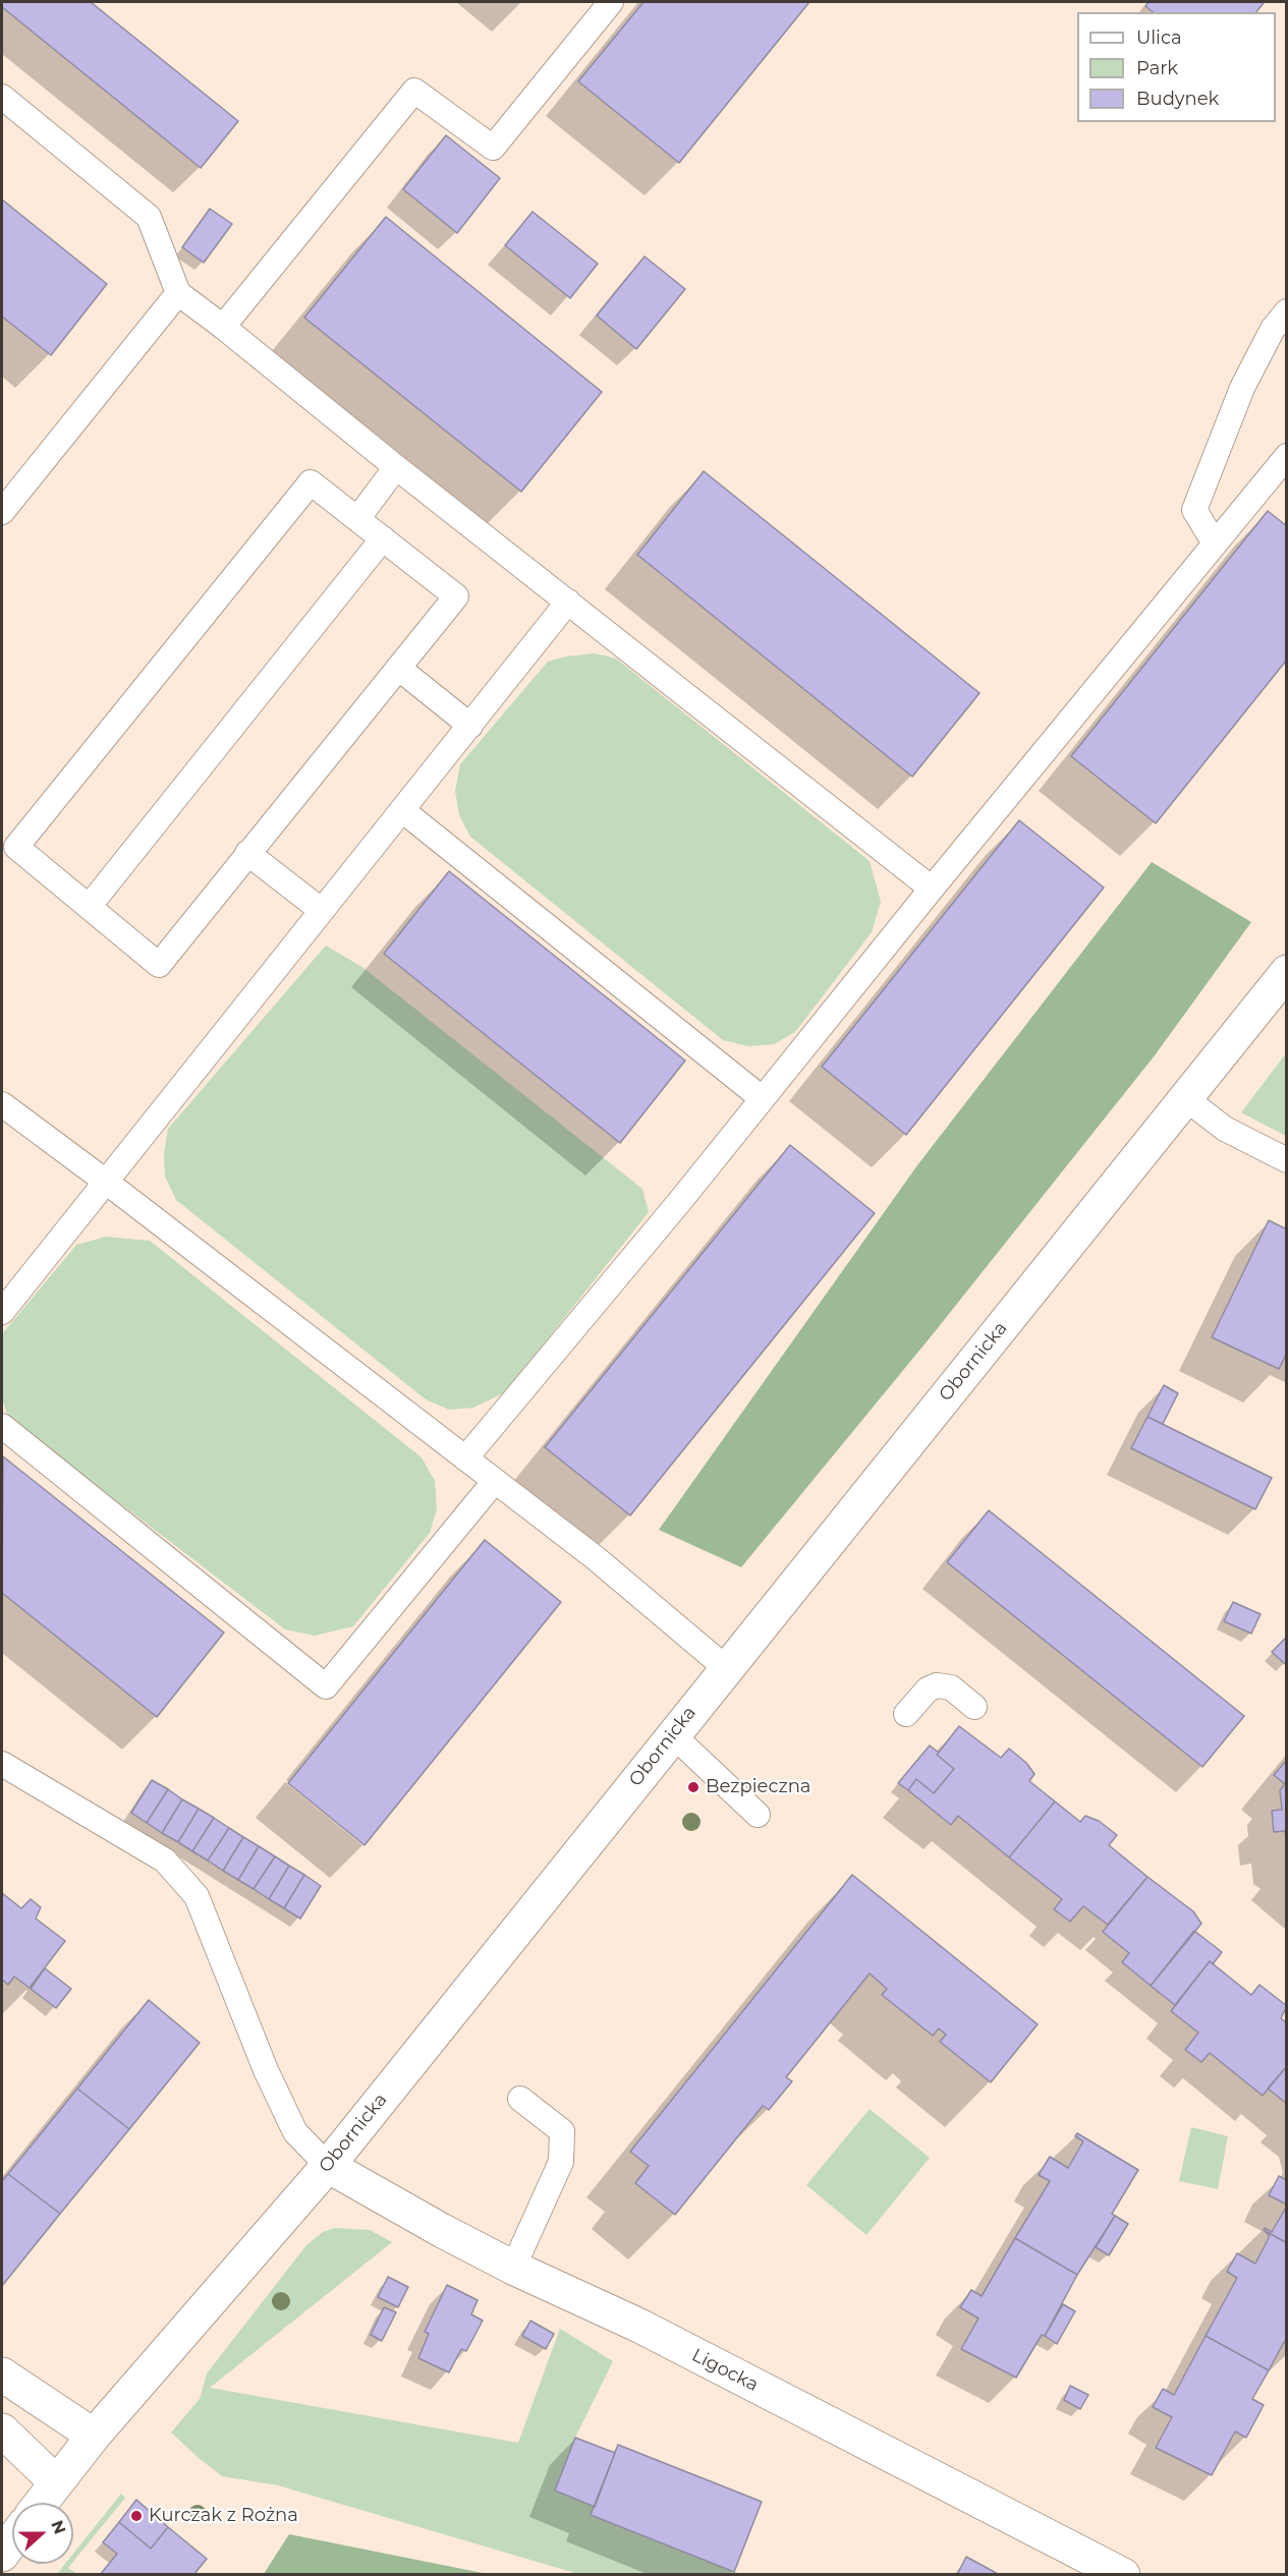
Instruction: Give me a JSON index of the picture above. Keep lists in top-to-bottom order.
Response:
{
  "streets": {
    "main road": ["Obornicka", "Ligocka"]
  },
  "crossings": [
    ["Obornicka", "Ligocka"]
  ],
  "places": ["Bezpieczna", "Kurczak z Rożna"],
  "legend": ["Ulica", "Park", "Budynek"],
  "north": "right"
}
